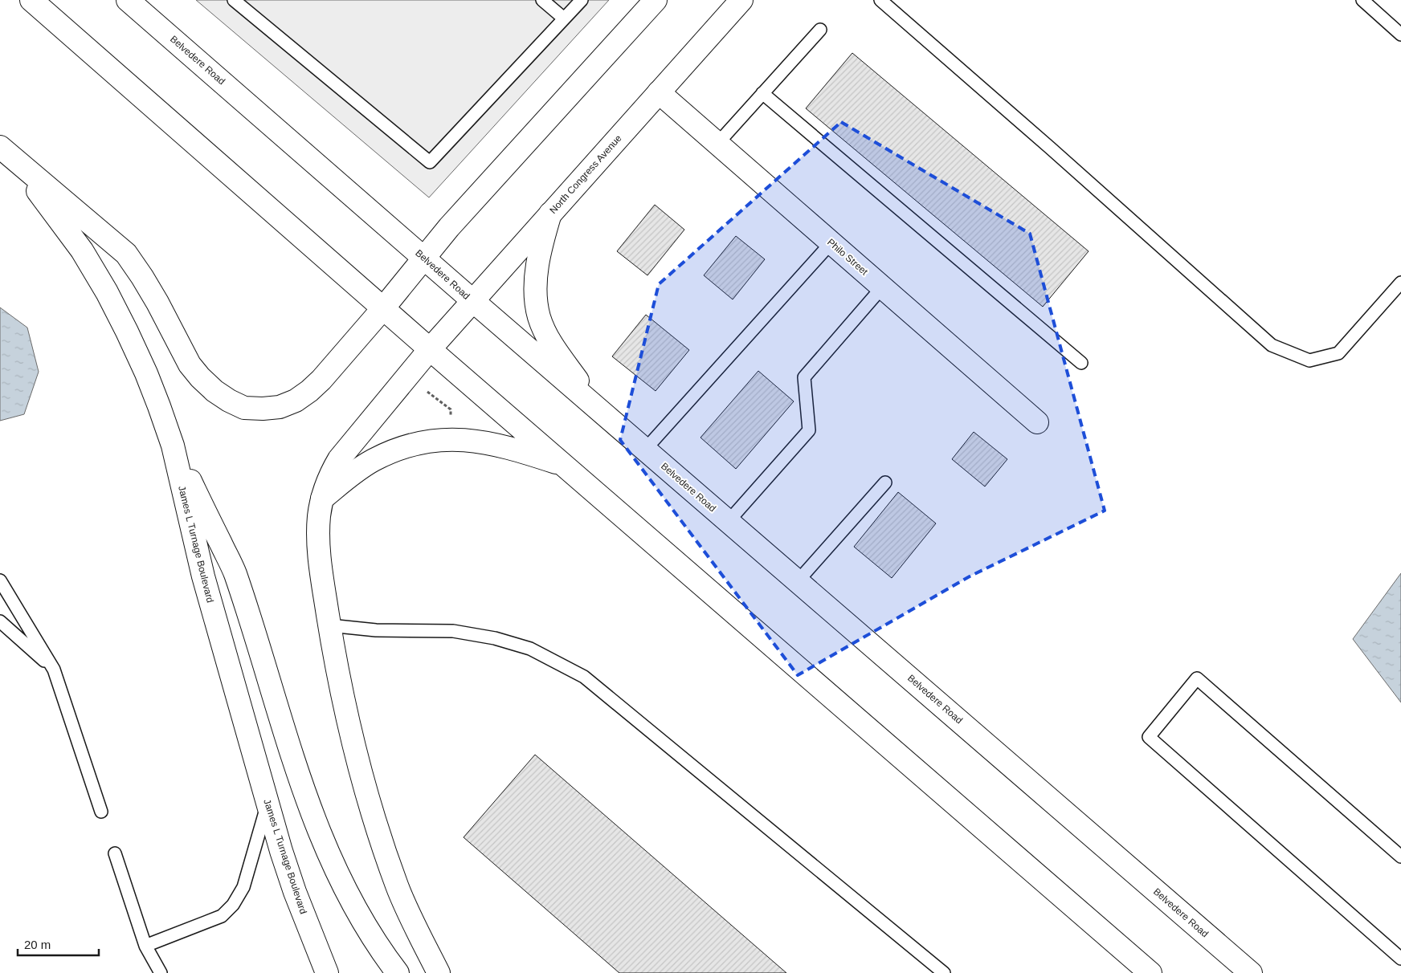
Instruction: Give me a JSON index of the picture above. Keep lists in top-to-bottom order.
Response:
{
  "streets": {
    "street": [
      "Belvedere Road",
      "North Congress Avenue",
      "Philo Street",
      "James L Turnage Boulevard"
    ]
  },
  "crossings": [
    ["Belvedere Road", "North Congress Avenue"],
    ["North Congress Avenue", "Philo Street"]
  ],
  "scale_bar": "20 m"
}
